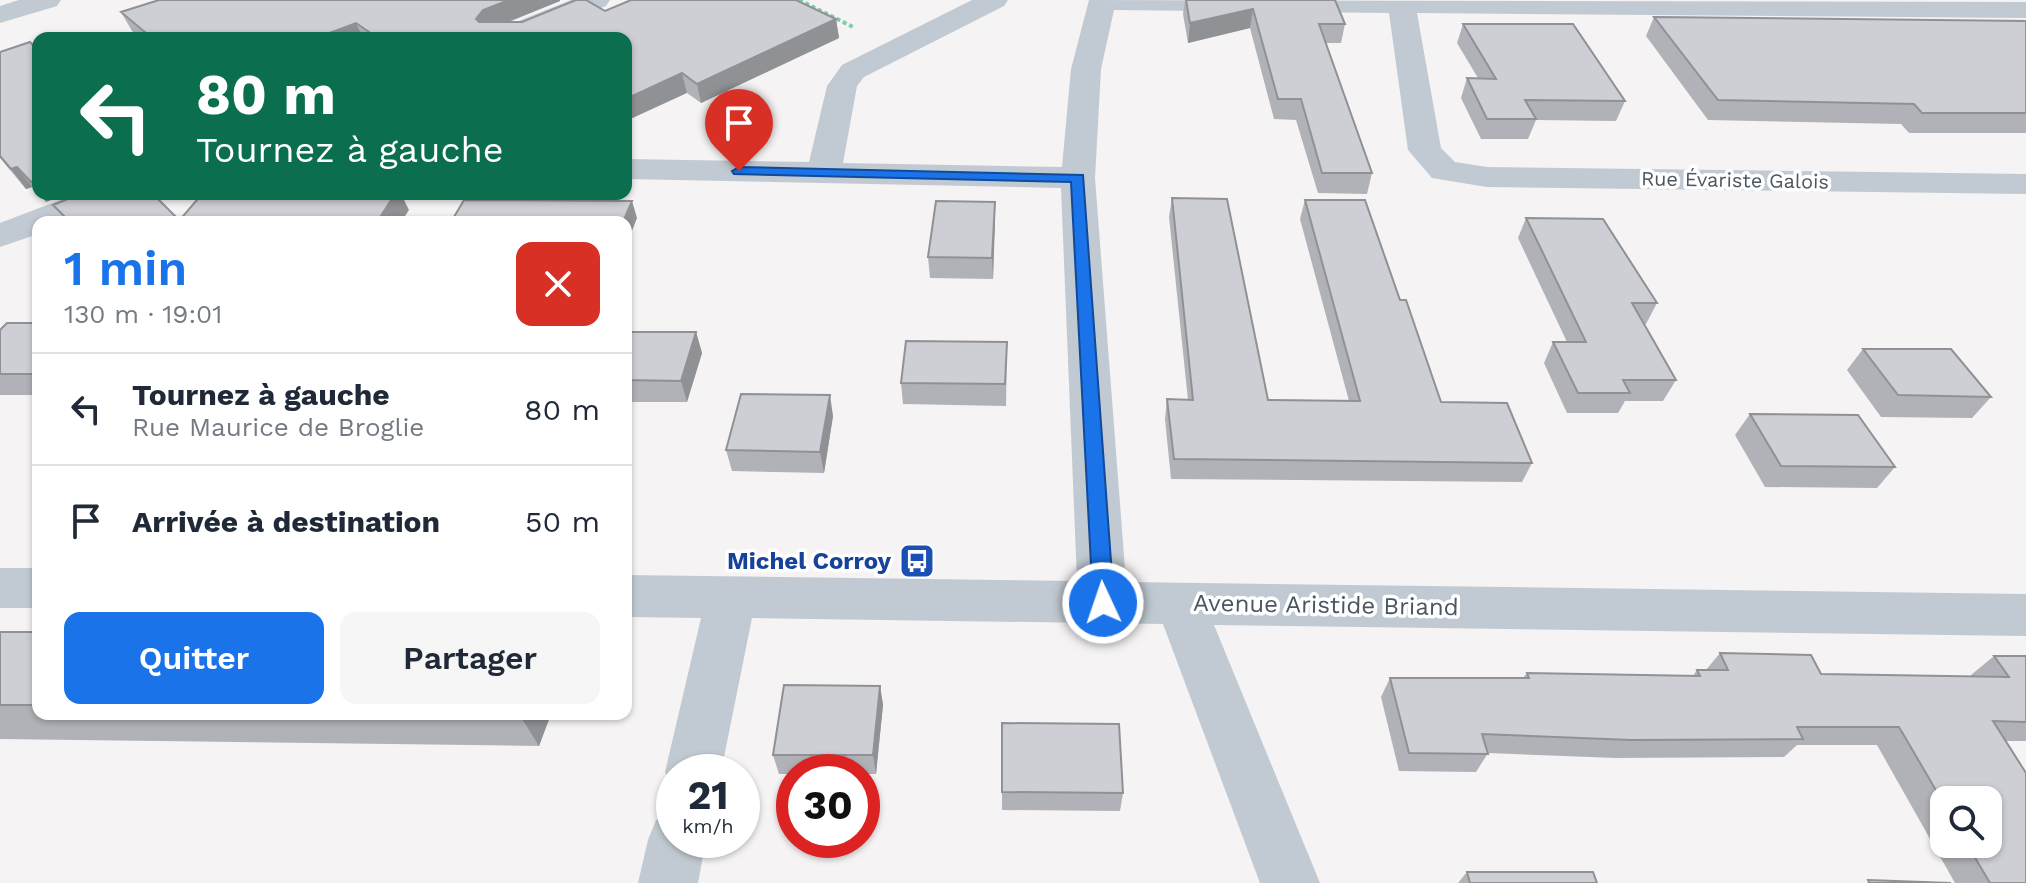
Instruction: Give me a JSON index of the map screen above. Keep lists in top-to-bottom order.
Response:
{
  "streets": {
    "street": ["Rue Évariste Galois", "Avenue Aristide Briand"]
  },
  "places": {
    "bus stop": ["Michel Corroy"]
  },
  "page": {
    "turn": ["80 m", "Tournez à gauche"],
    "heading": ["1 min", "130 m · 19:01"],
    "list": [
      {
        "name": "Tournez à gauche",
        "note": "Rue Maurice de Broglie",
        "value": "80 m"
      },
      {
        "name": "Arrivée à destination",
        "value": "50 m"
      }
    ],
    "buttons": ["Quitter", "Partager"],
    "speed": "21 km/h",
    "limit": "30"
  }
}
